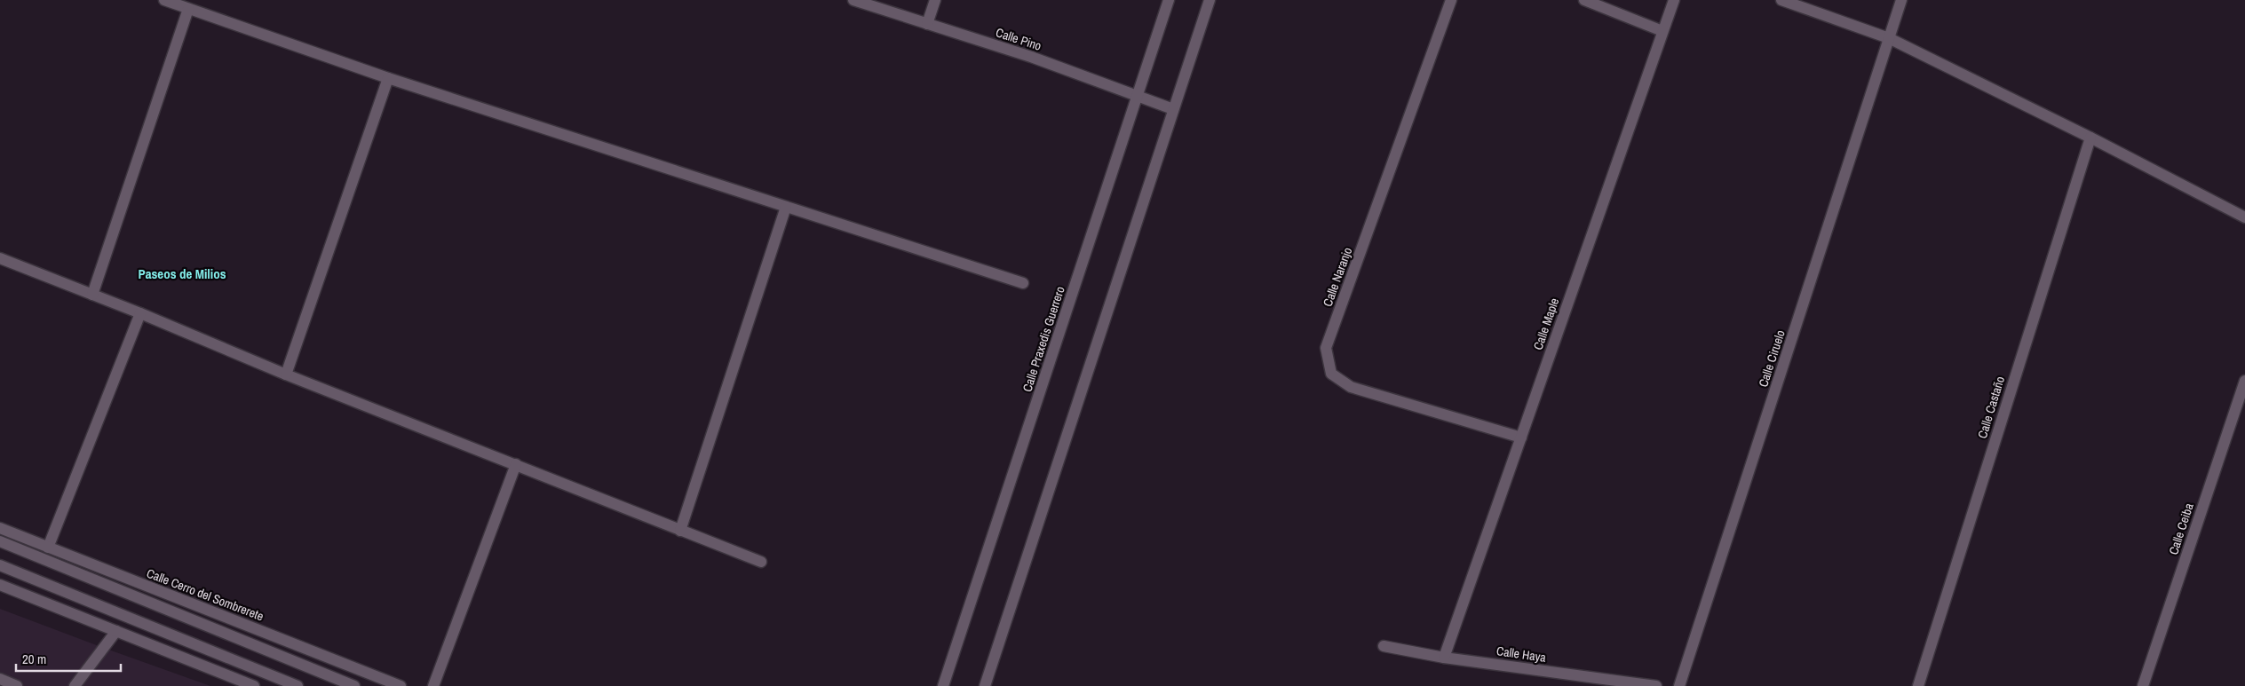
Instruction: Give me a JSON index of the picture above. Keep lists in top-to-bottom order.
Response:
{
  "streets": {
    "street": [
      "Calle Pino",
      "Calle Naranjo",
      "Calle Maple",
      "Calle Praxedis Guerrero",
      "Calle Ciruelo",
      "Calle Castaño",
      "Calle Ceiba",
      "Calle Cerro del Sombrerete",
      "Calle Haya"
    ]
  },
  "crossings": [
    ["Calle Pino", "Calle Praxedis Guerrero"],
    ["Calle Naranjo", "Calle Maple"],
    ["Calle Maple", "Calle Haya"]
  ],
  "districts": ["Paseos de Milios"],
  "scale_bar": "20 m"
}
